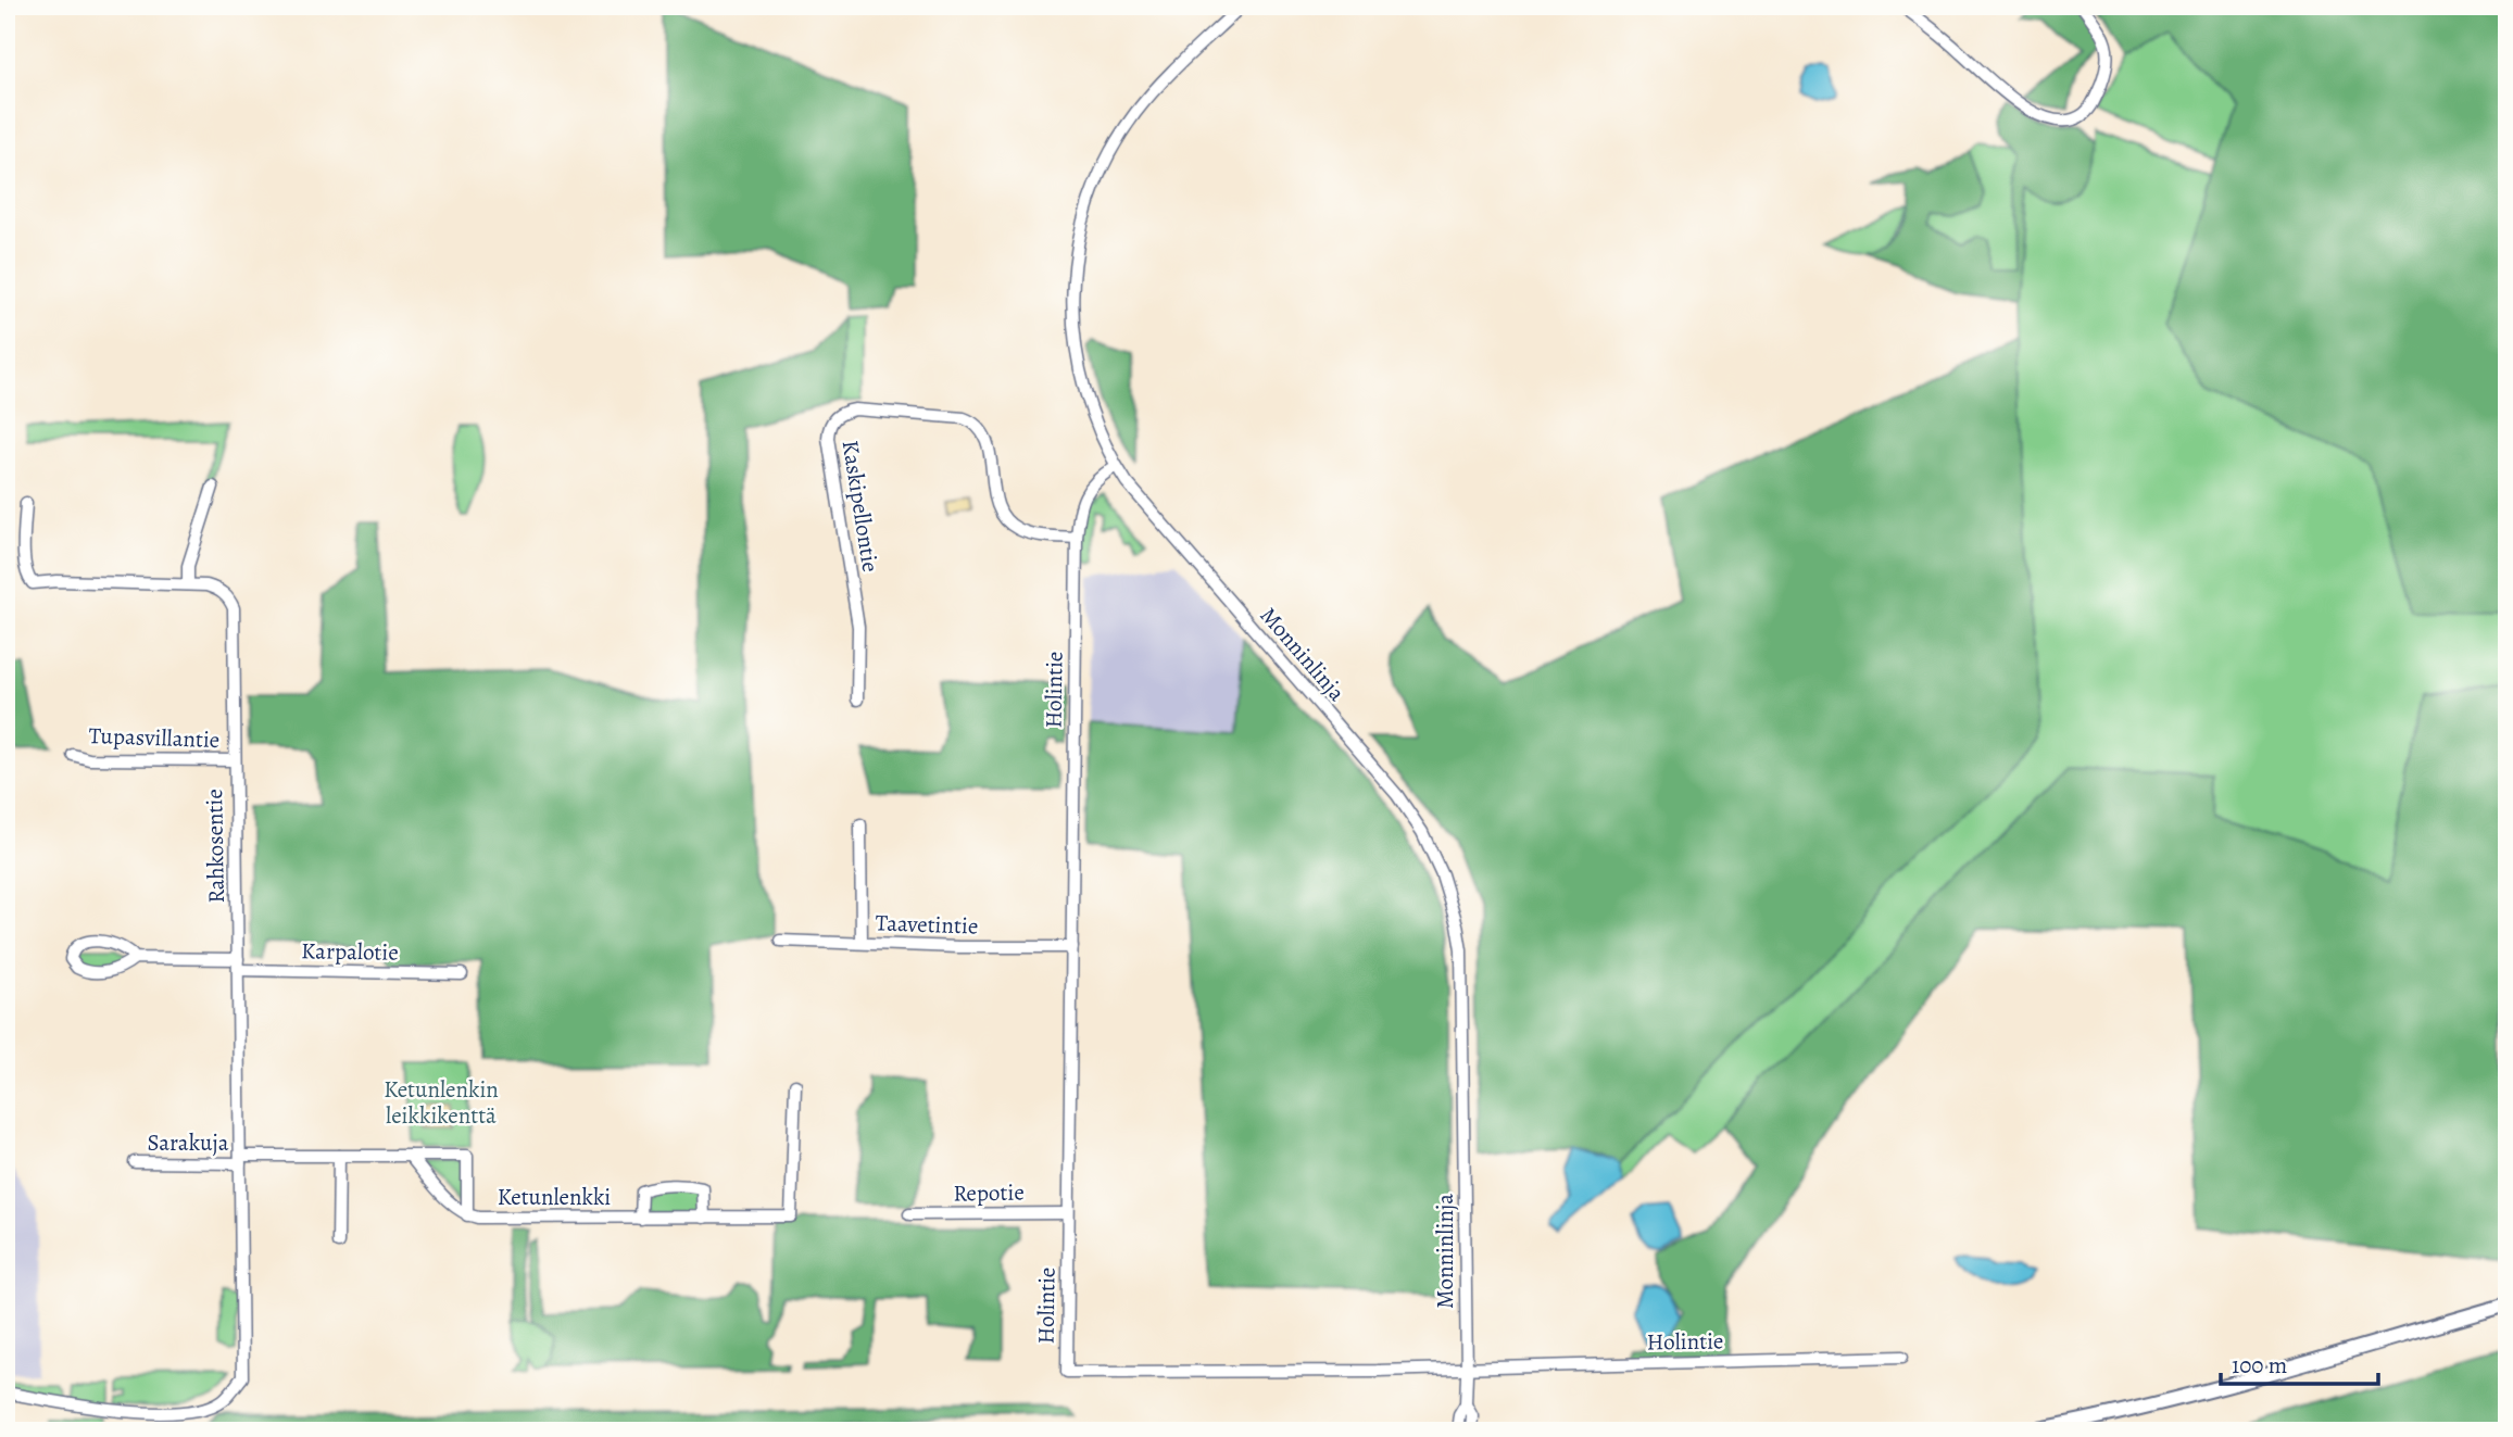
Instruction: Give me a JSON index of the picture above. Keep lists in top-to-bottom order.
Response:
{
  "streets": {
    "street": [
      "Kaskipellontie",
      "Monninlinja",
      "Holintie",
      "Tupasvillantie",
      "Rahkosentie",
      "Taavetintie",
      "Karpalotie",
      "Sarakuja",
      "Repotie",
      "Ketunlenkki"
    ]
  },
  "crossings": [
    ["Kaskipellontie", "Holintie"],
    ["Monninlinja", "Holintie"],
    ["Holintie", "Taavetintie"],
    ["Holintie", "Repotie"],
    ["Tupasvillantie", "Rahkosentie"],
    ["Rahkosentie", "Karpalotie"],
    ["Rahkosentie", "Sarakuja"],
    ["Rahkosentie", "Ketunlenkki"],
    ["Sarakuja", "Ketunlenkki"]
  ],
  "parks": ["Ketunlenkin leikkikenttä"],
  "scale_bar": "100 m"
}
